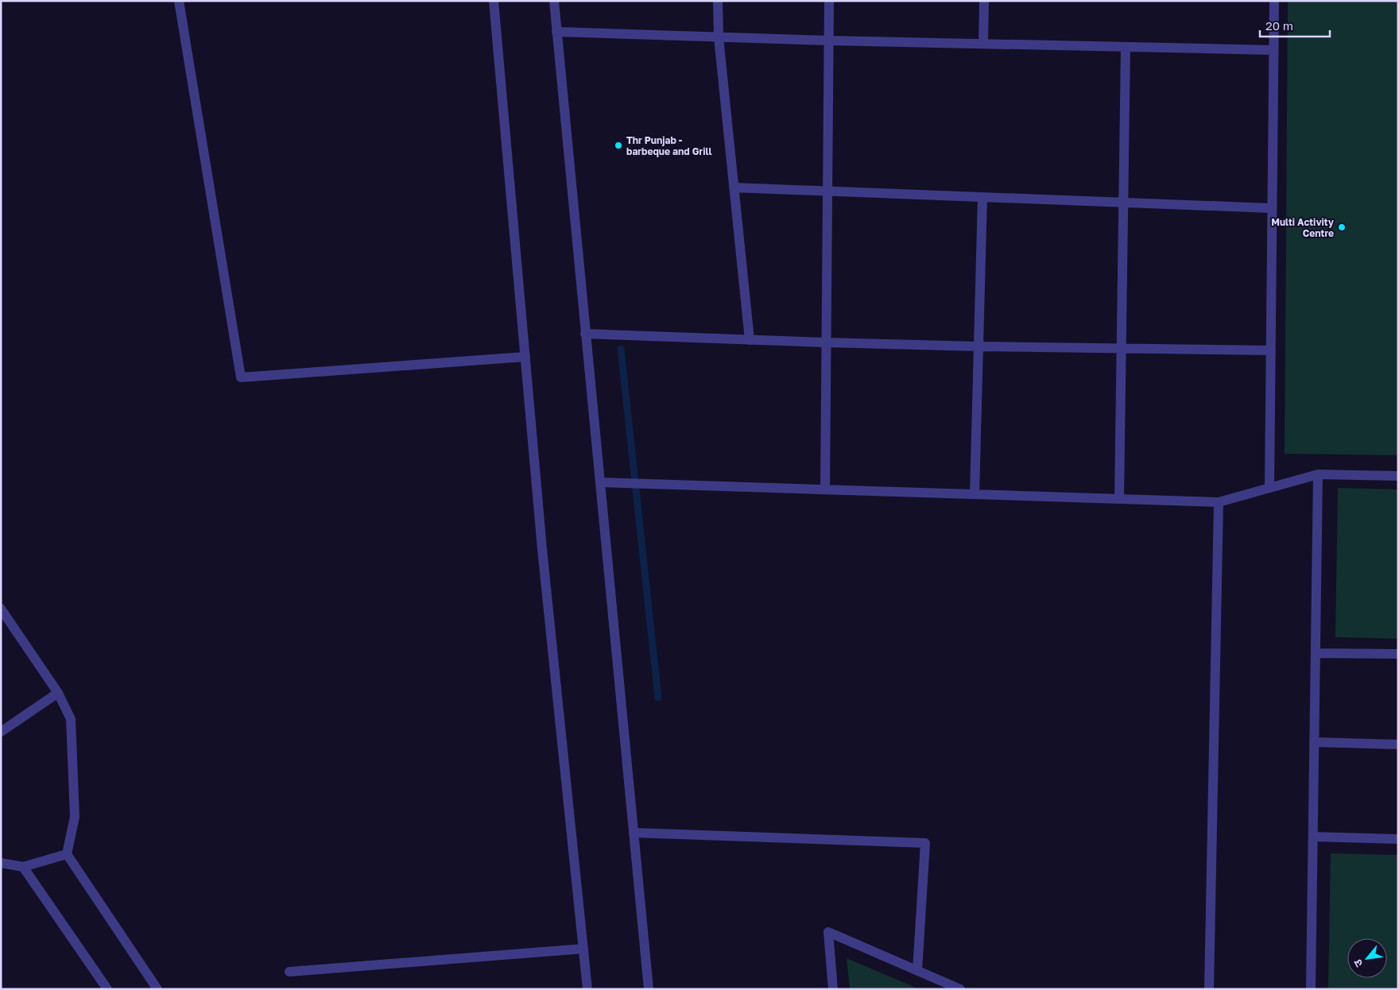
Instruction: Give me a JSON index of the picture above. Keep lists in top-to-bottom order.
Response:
{
  "places": ["Thr Punjab - barbeque and Grill", "Multi Activity Centre"],
  "scale_bar": "20 m",
  "north": "bottom left"
}
